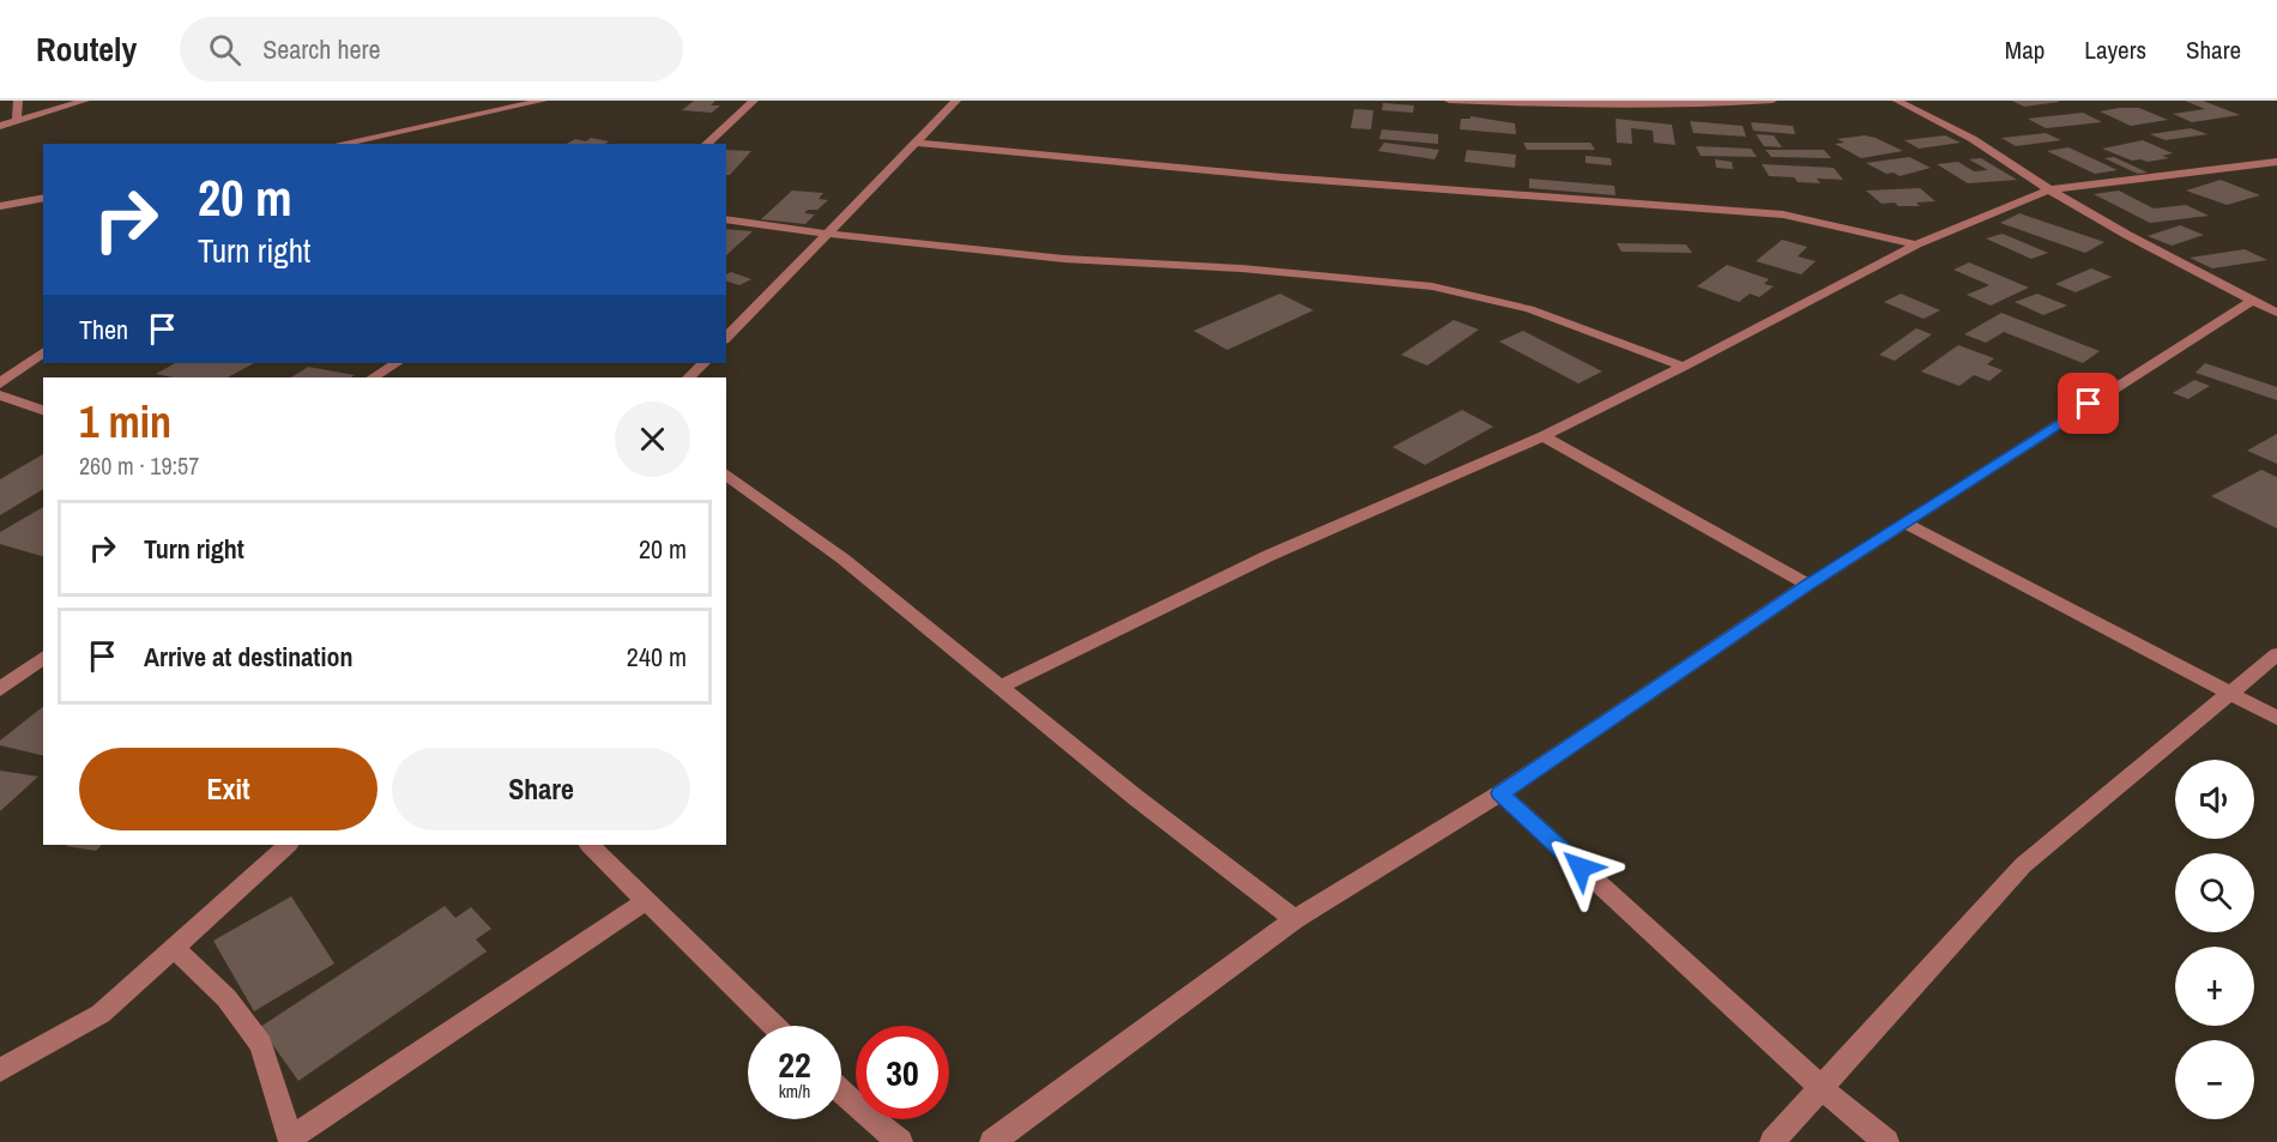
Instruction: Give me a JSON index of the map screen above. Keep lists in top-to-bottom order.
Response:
{
  "page": {
    "header": "Routely",
    "search": "Search here",
    "nav": ["Map", "Layers", "Share"],
    "turn": ["20 m", "Turn right"],
    "then": "Then",
    "heading": ["1 min", "260 m · 19:57"],
    "list": [
      {
        "name": "Turn right",
        "value": "20 m"
      },
      {
        "name": "Arrive at destination",
        "value": "240 m"
      }
    ],
    "buttons": ["Exit", "Share"],
    "map_buttons": ["+", "−"],
    "speed": "22 km/h",
    "limit": "30"
  }
}
